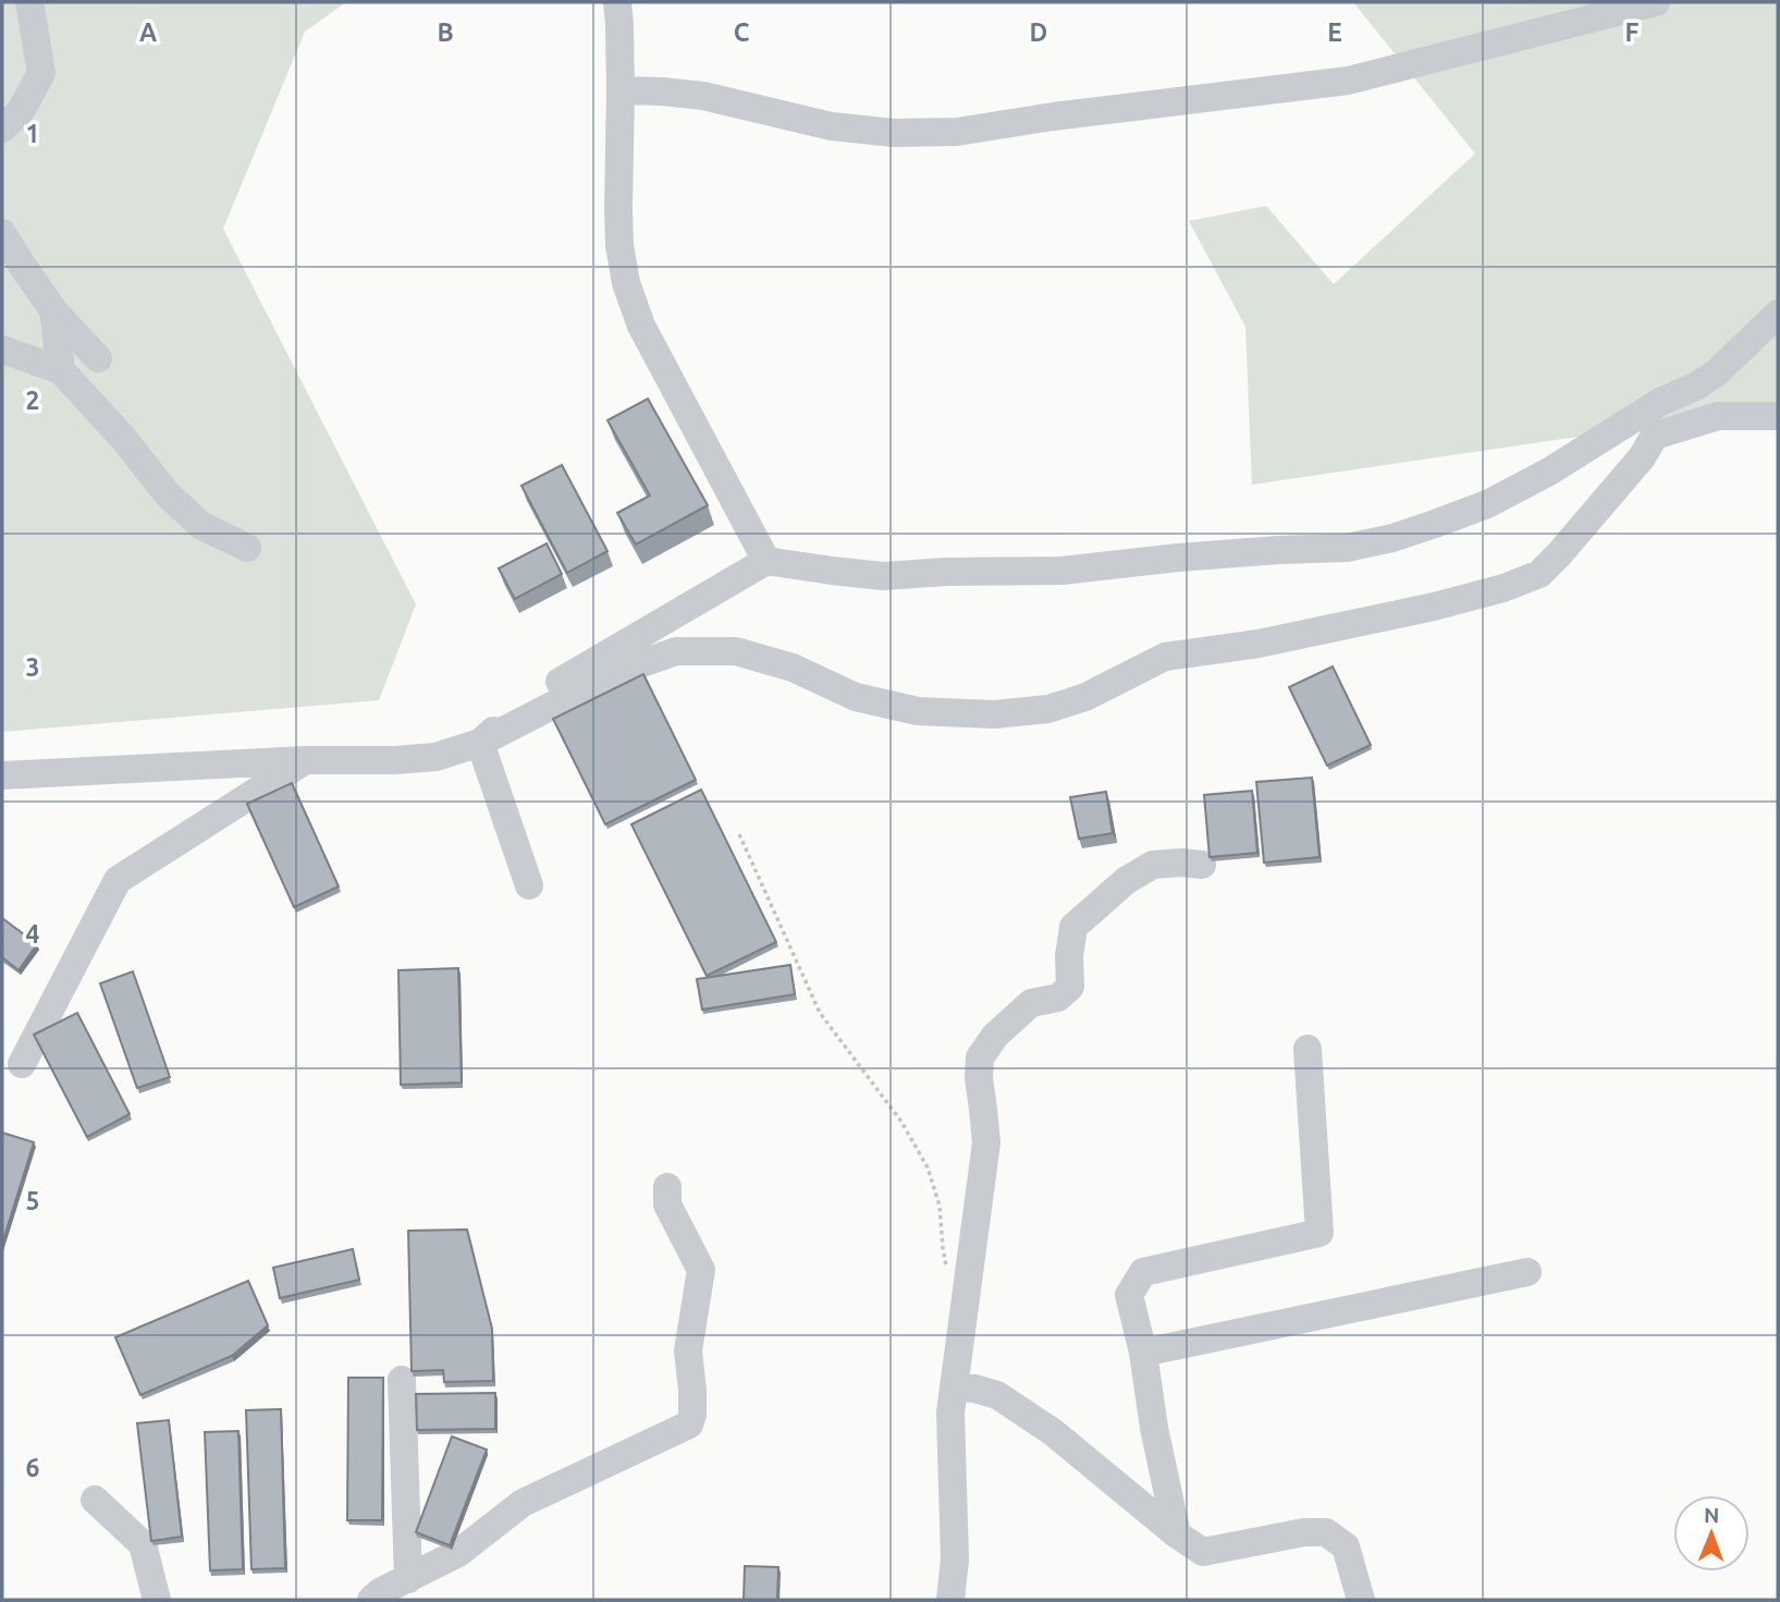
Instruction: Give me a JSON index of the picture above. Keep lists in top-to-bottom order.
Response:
{
  "north": "top",
  "grid": {
    "columns": [
      "A",
      "B",
      "C",
      "D",
      "E",
      "F"
    ],
    "rows": [
      "1",
      "2",
      "3",
      "4",
      "5",
      "6"
    ]
  }
}
